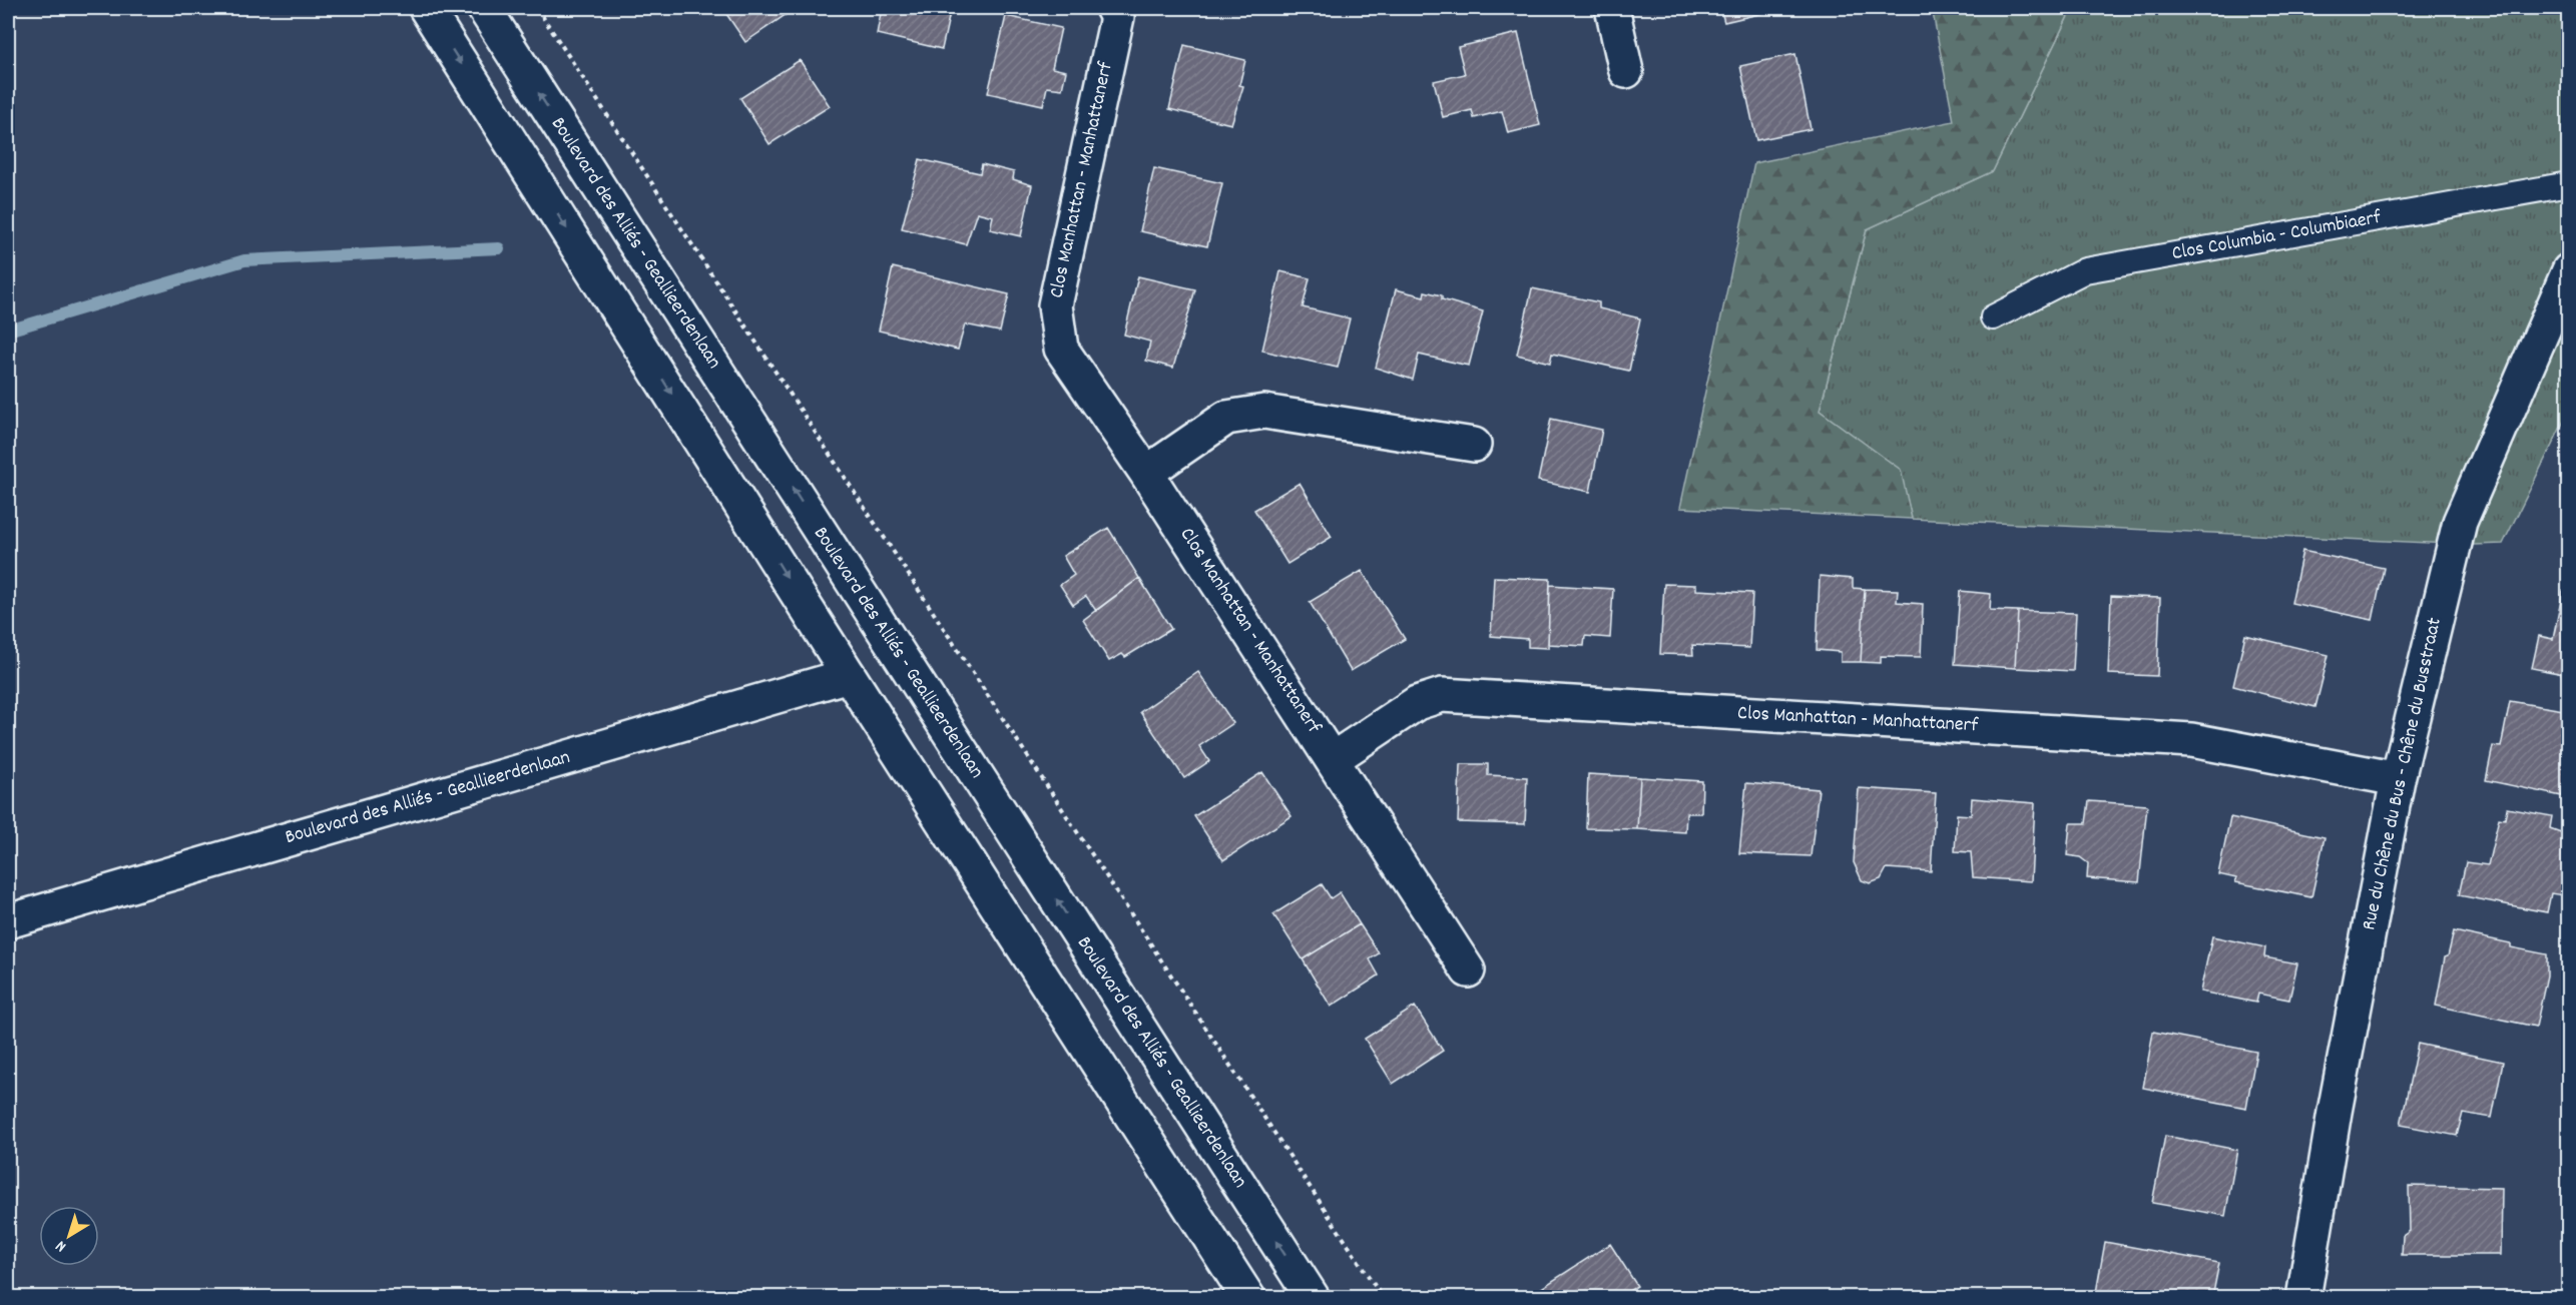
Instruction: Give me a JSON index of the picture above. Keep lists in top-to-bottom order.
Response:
{
  "streets": {
    "main road": ["Clos Manhattan - Manhattanerf", "Boulevard des Alliés - Geallieerdenlaan", "Rue du Chêne du Bus - Chêne du Busstraat"],
    "lane": ["Clos Columbia - Columbiaerf"]
  },
  "crossings": [
    ["Clos Manhattan - Manhattanerf", "Rue du Chêne du Bus - Chêne du Busstraat"]
  ],
  "north": "bottom left"
}
